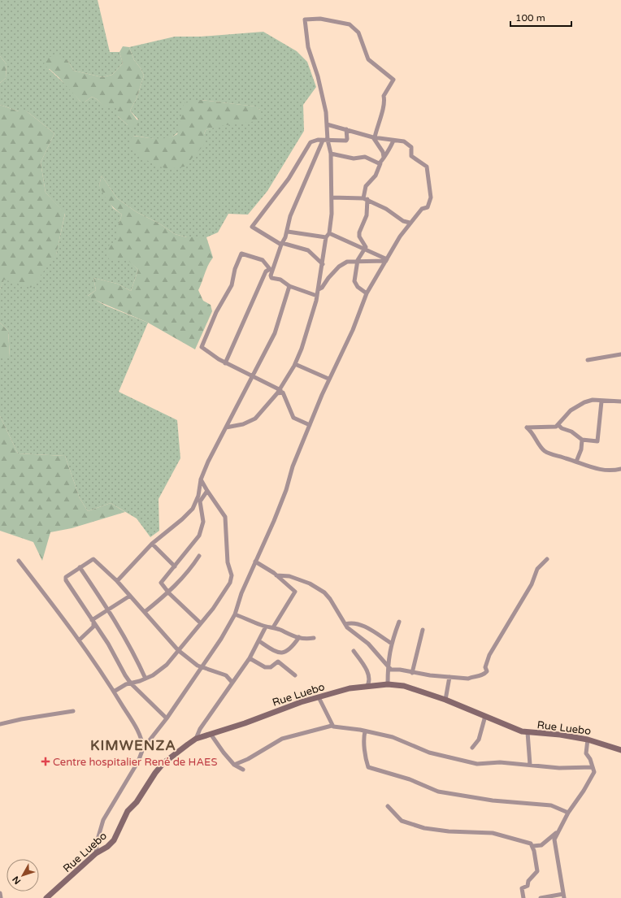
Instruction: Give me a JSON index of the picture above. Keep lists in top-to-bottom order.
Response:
{
  "streets": {
    "street": ["Rue Luebo"]
  },
  "districts": ["KIMWENZA"],
  "places": {
    "health": ["Centre hospitalier René de HAES"]
  },
  "scale_bar": "100 m",
  "north": "bottom left"
}
